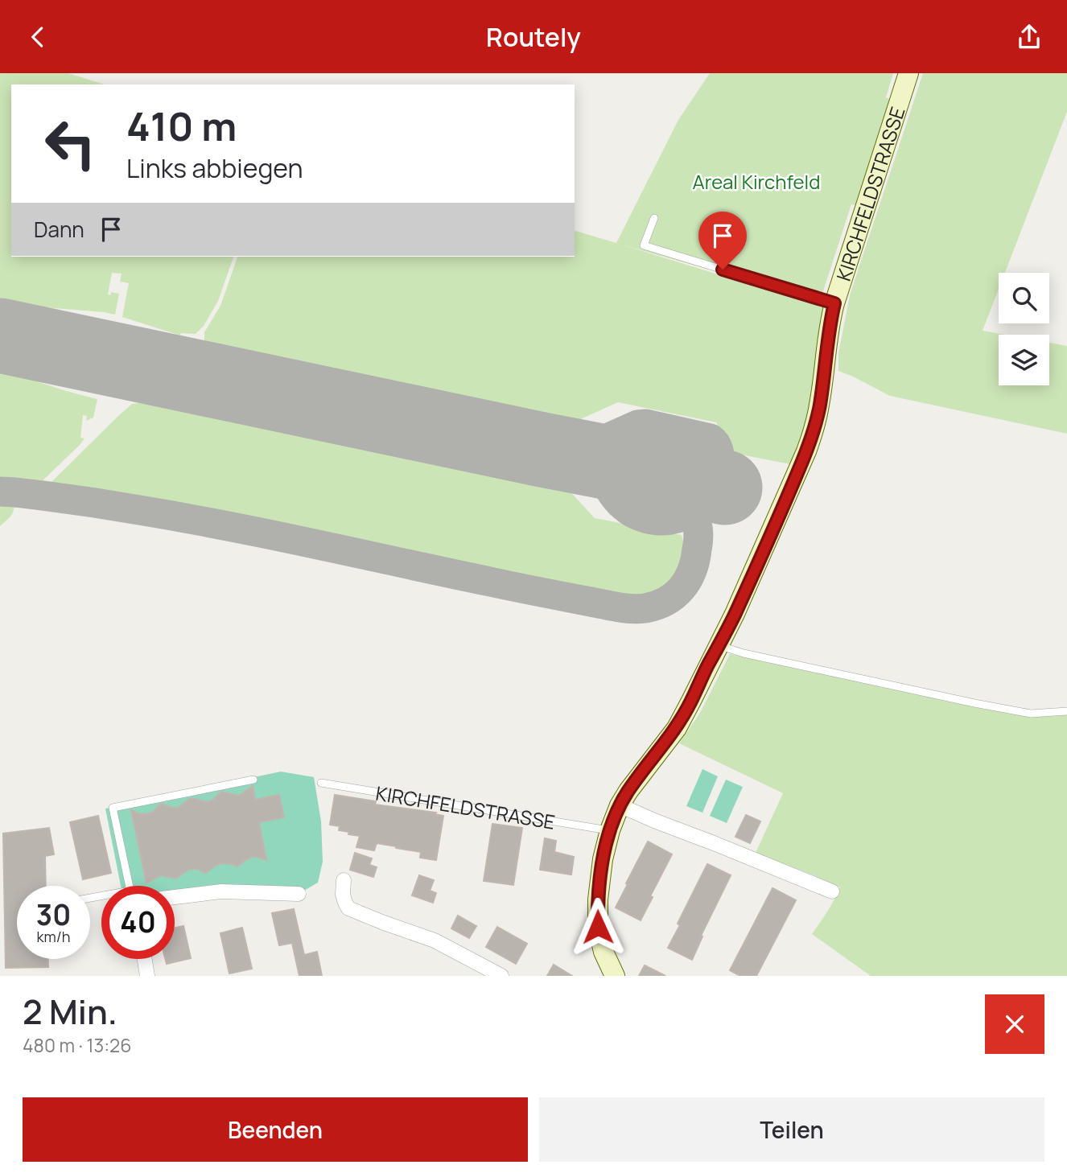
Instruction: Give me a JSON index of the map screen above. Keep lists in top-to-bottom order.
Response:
{
  "streets": {
    "street": ["KIRCHFELDSTRASSE"]
  },
  "parks": ["Areal Kirchfeld"],
  "page": {
    "header": "Routely",
    "turn": ["410 m", "Links abbiegen"],
    "then": "Dann",
    "speed": "30 km/h",
    "limit": "40",
    "heading": ["2 Min.", "480 m · 13:26"],
    "buttons": ["Beenden", "Teilen"]
  }
}
